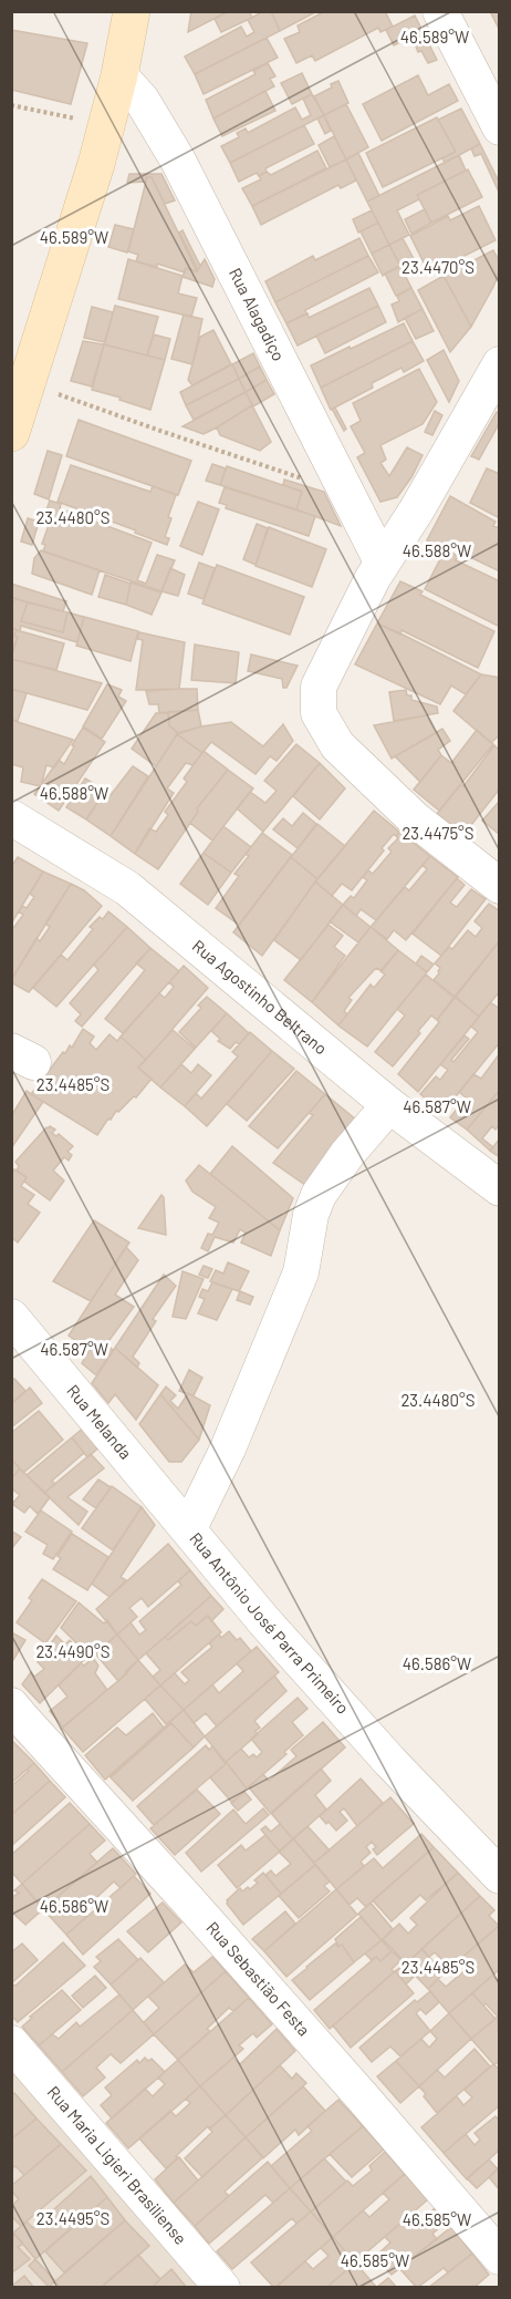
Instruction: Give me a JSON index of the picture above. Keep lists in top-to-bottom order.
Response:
{
  "streets": {
    "street": [
      "Rua Alagadiço",
      "Rua Agostinho Beltrano",
      "Rua Melanda",
      "Rua Antônio José Parra Primeiro",
      "Rua Sebastião Festa",
      "Rua Maria Ligieri Brasiliense"
    ]
  },
  "crossings": [
    ["Rua Agostinho Beltrano", "Rua Antônio José Parra Primeiro"],
    ["Rua Melanda", "Rua Antônio José Parra Primeiro"]
  ],
  "coordinates": [
    "46.589°W",
    "23.4470°S",
    "23.4480°S",
    "46.588°W",
    "23.4475°S",
    "23.4485°S",
    "46.587°W",
    "23.4490°S",
    "46.586°W",
    "23.4495°S",
    "46.585°W"
  ]
}
